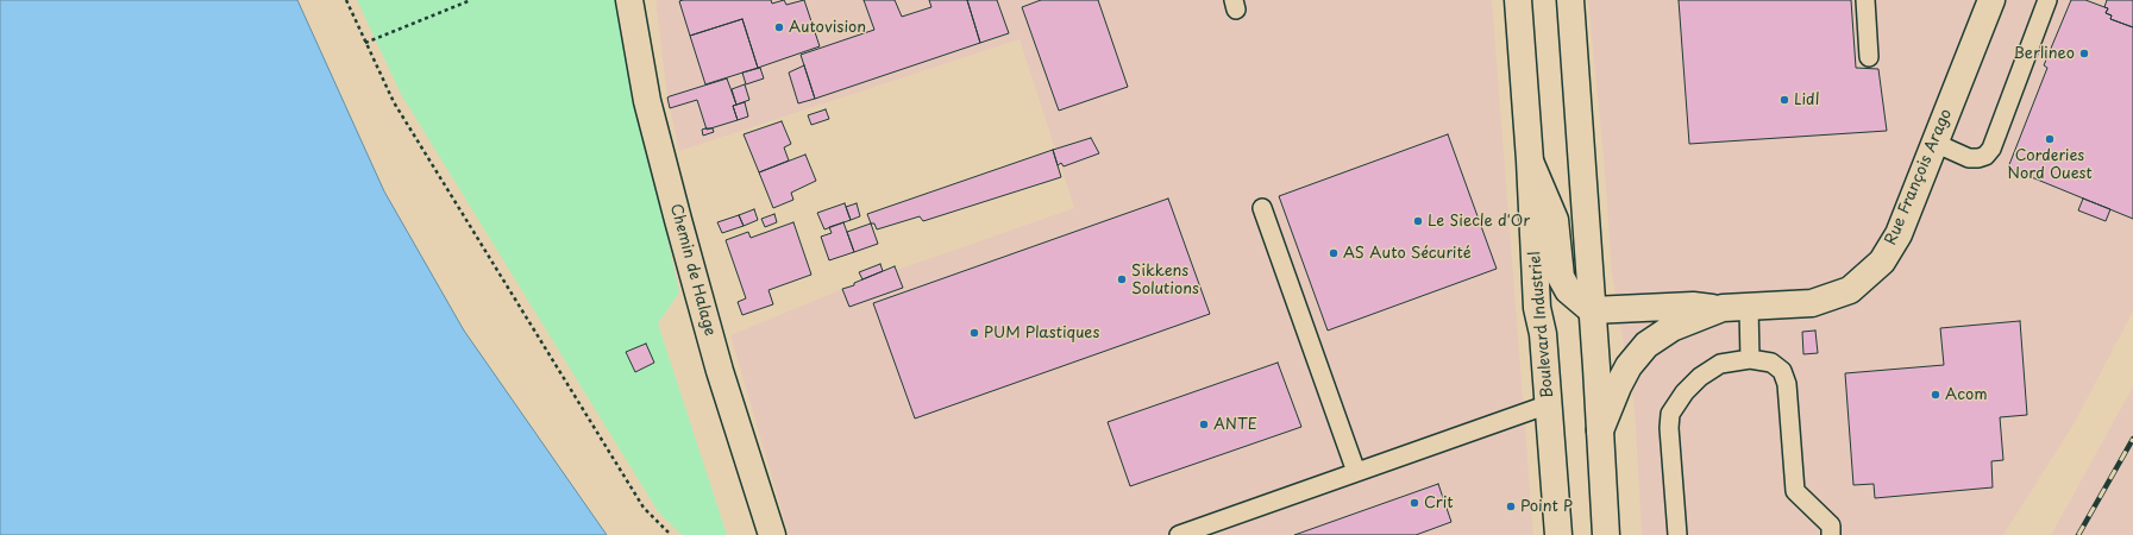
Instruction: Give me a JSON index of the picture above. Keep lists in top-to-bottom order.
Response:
{
  "streets": {
    "street": ["Rue François Arago", "Chemin de Halage", "Boulevard Industriel"]
  },
  "places": [
    "Autovision",
    "Berlineo",
    "Lidl",
    "Corderies Nord Ouest",
    "Le Siecle d'Or",
    "AS Auto Sécurité",
    "Sikkens Solutions",
    "PUM Plastiques",
    "Acom",
    "ANTE",
    "Crit",
    "Point P"
  ]
}
